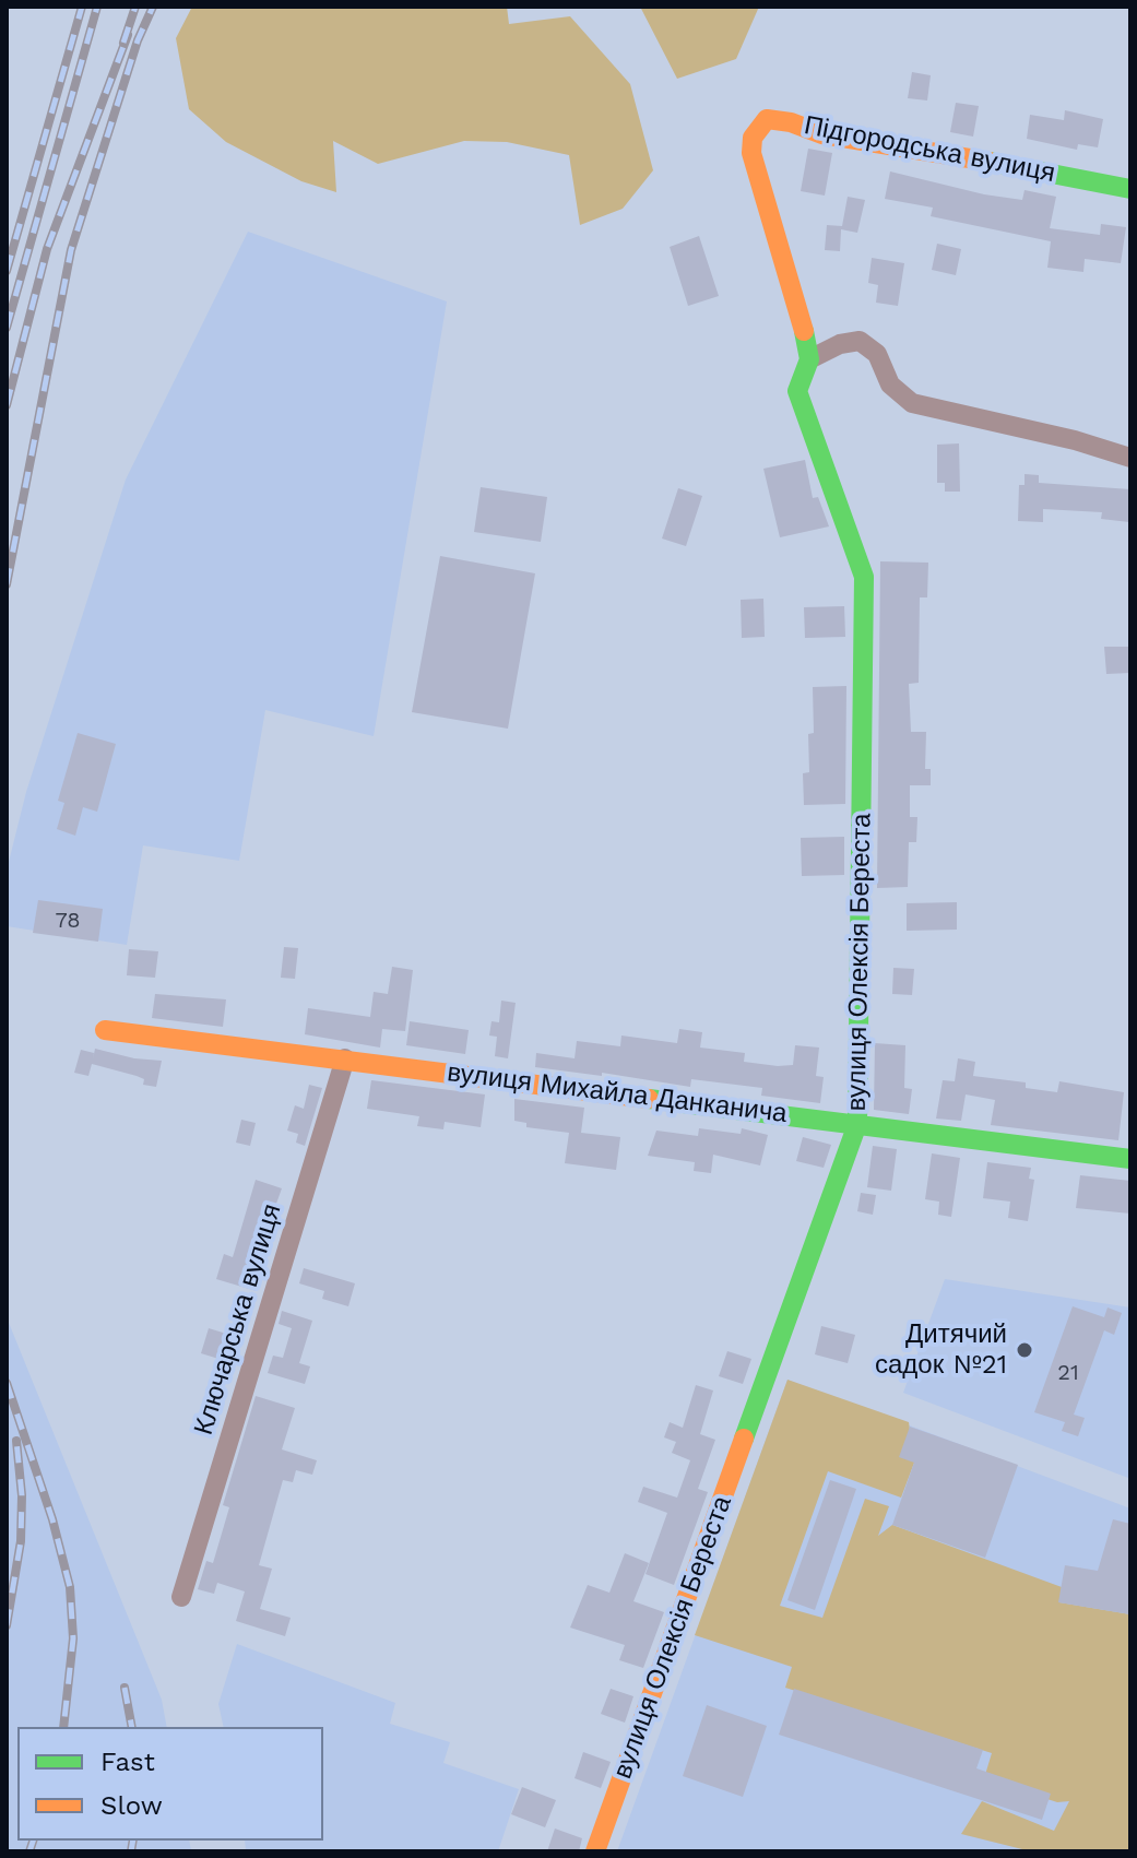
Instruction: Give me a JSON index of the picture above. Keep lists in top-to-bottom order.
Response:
{
  "streets": {
    "street": [
      "Підгородська вулиця",
      "вулиця Олексія Береста",
      "вулиця Михайла Данканича",
      "Ключарська вулиця"
    ]
  },
  "crossings": [
    ["Підгородська вулиця", "вулиця Олексія Береста"],
    ["вулиця Олексія Береста", "вулиця Михайла Данканича"],
    ["вулиця Михайла Данканича", "Ключарська вулиця"]
  ],
  "places": ["Дитячий садок №21"],
  "house_numbers": ["78", "21"],
  "legend": ["Fast", "Slow"]
}
